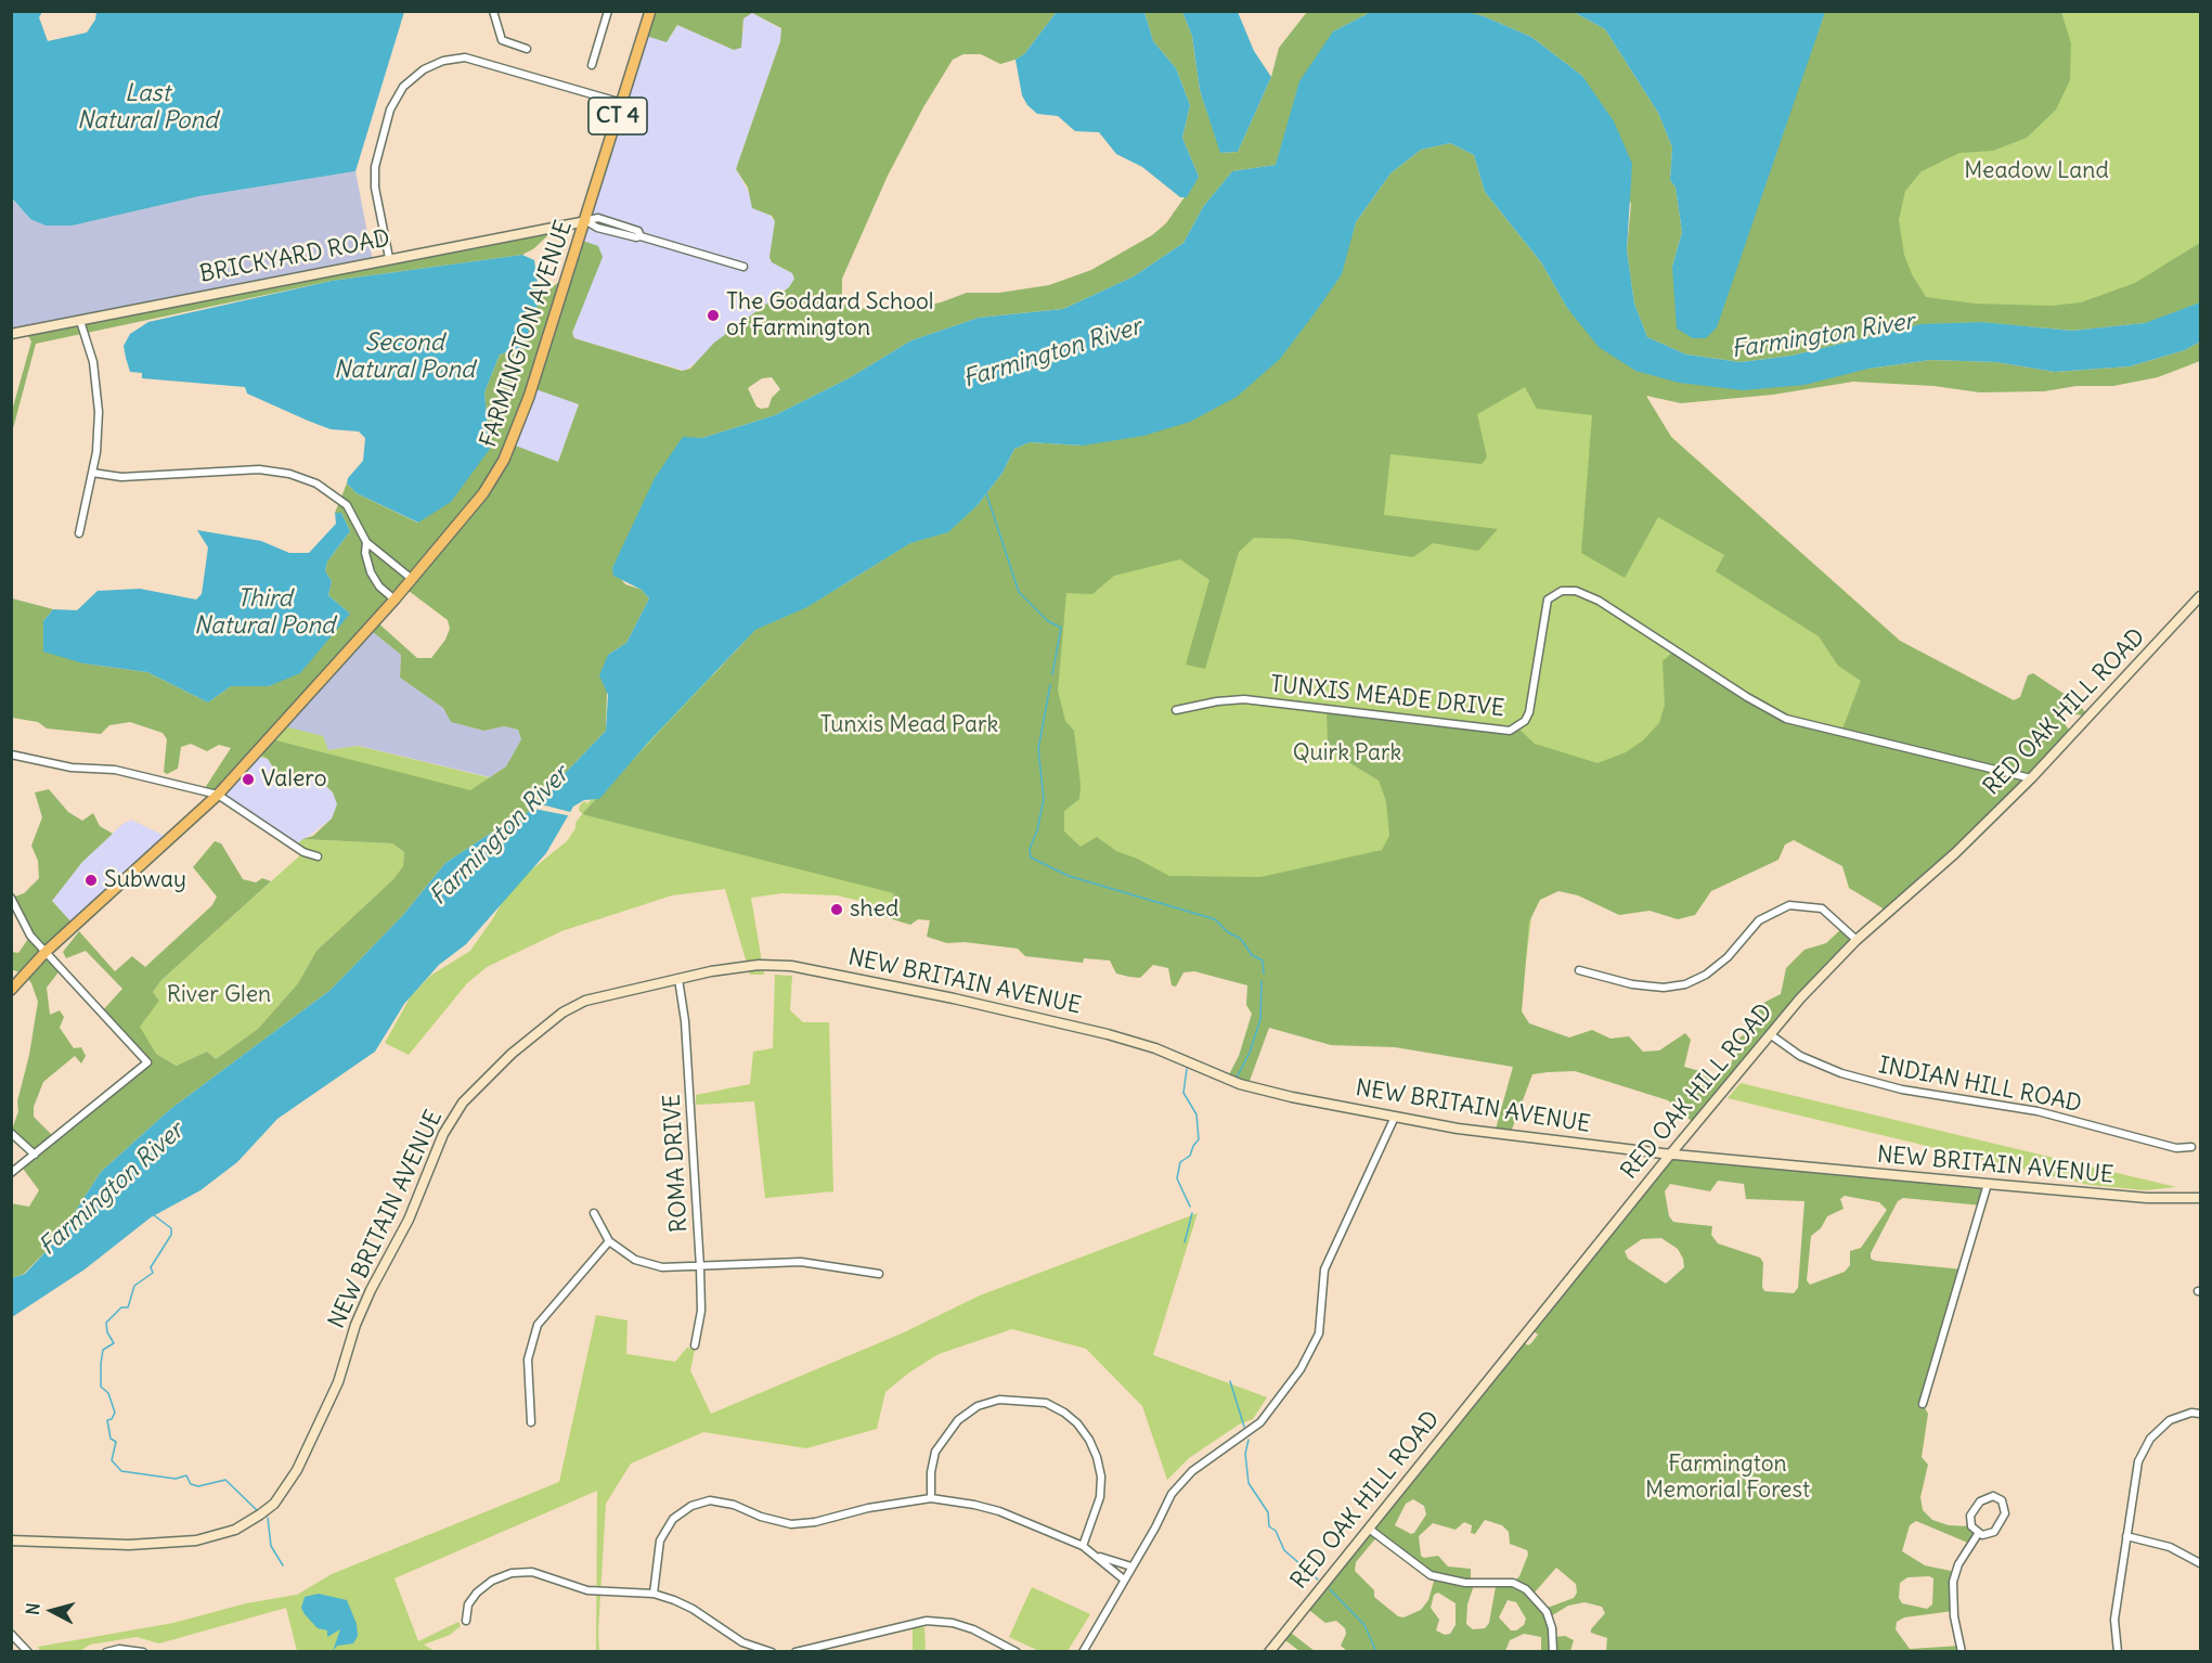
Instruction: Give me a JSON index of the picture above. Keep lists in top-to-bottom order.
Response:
{
  "streets": {
    "main road": ["CT 4", "FARMINGTON AVENUE"],
    "street": [
      "BRICKYARD ROAD",
      "TUNXIS MEADE DRIVE",
      "RED OAK HILL ROAD",
      "NEW BRITAIN AVENUE",
      "INDIAN HILL ROAD",
      "ROMA DRIVE"
    ]
  },
  "crossings": [
    ["BRICKYARD ROAD", "FARMINGTON AVENUE"],
    ["TUNXIS MEADE DRIVE", "RED OAK HILL ROAD"],
    ["RED OAK HILL ROAD", "NEW BRITAIN AVENUE"],
    ["RED OAK HILL ROAD", "INDIAN HILL ROAD"],
    ["NEW BRITAIN AVENUE", "ROMA DRIVE"]
  ],
  "water": [
    "Last Natural Pond",
    "Farmington River",
    "Second Natural Pond",
    "Third Natural Pond"
  ],
  "parks": [
    "Meadow Land",
    "Tunxis Mead Park",
    "Quirk Park",
    "River Glen",
    "Farmington Memorial Forest"
  ],
  "places": [
    "The Goddard School of Farmington",
    "Valero",
    "Subway",
    "shed"
  ],
  "north": "left"
}
